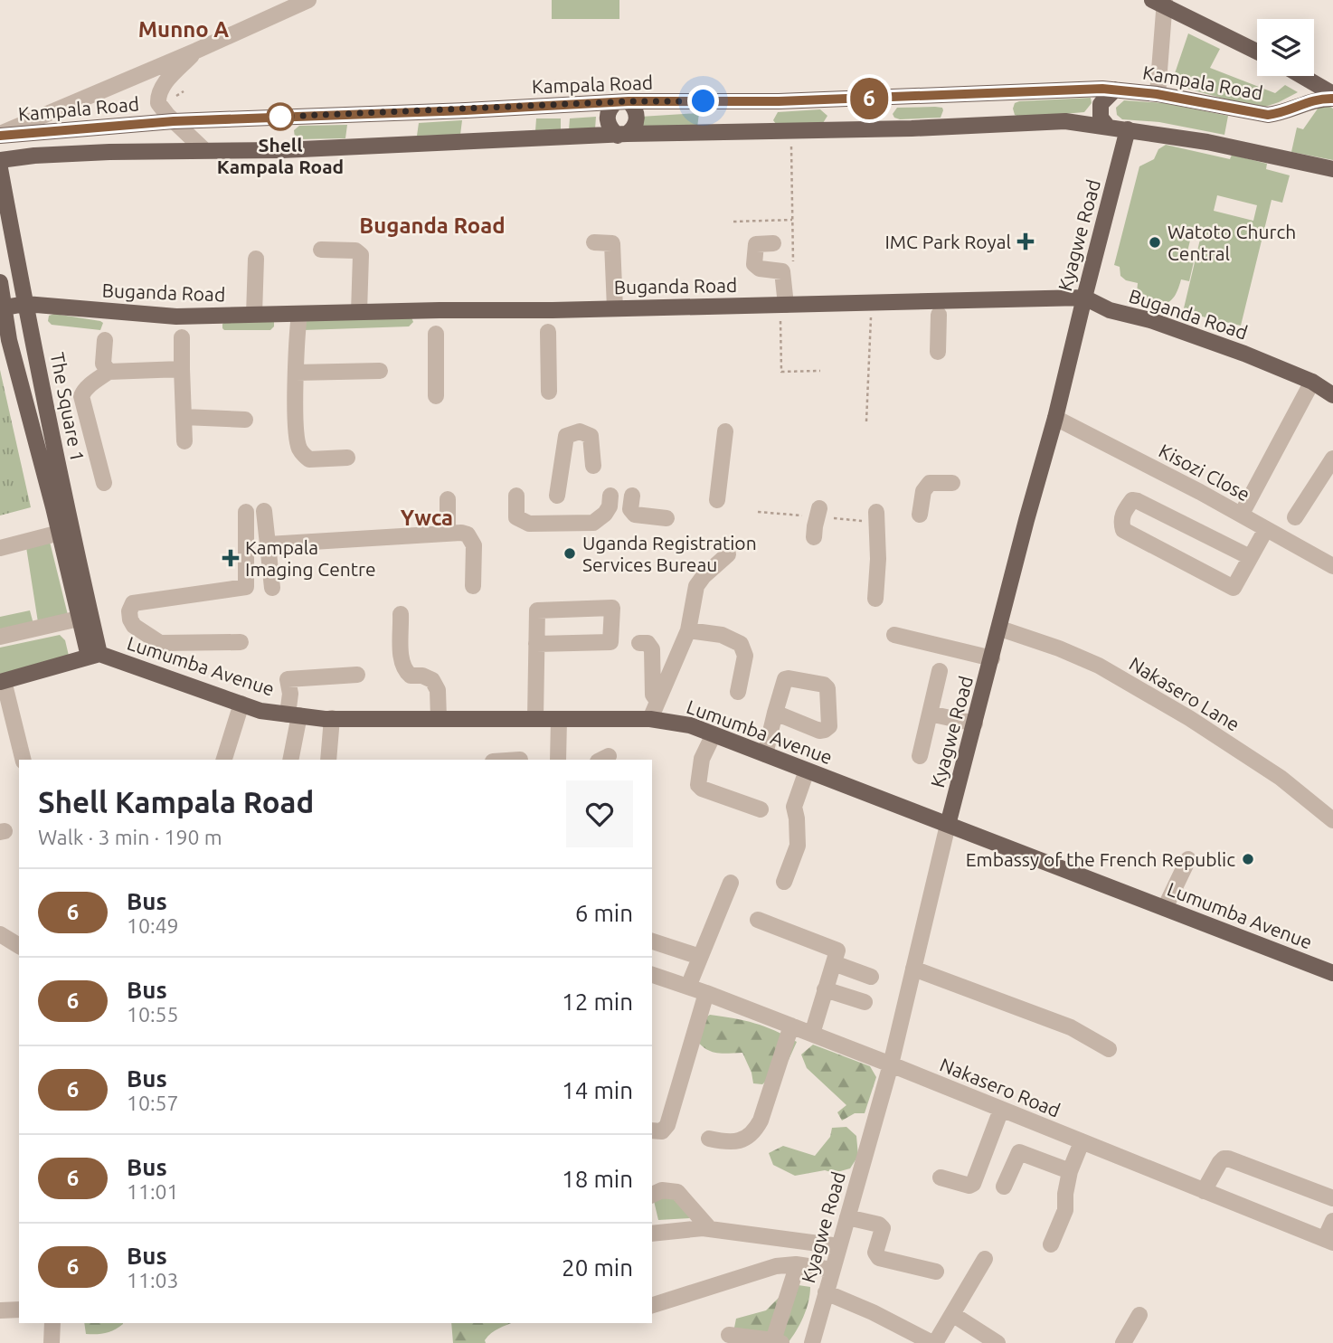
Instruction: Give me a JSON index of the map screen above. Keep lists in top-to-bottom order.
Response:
{
  "streets": {
    "main road": [
      "Kampala Road",
      "Kyagwe Road",
      "Buganda Road",
      "The Square 1",
      "Lumumba Avenue"
    ],
    "street": ["Kisozi Close", "Nakasero Lane", "Nakasero Road"]
  },
  "crossings": [
    ["Kyagwe Road", "Buganda Road"],
    ["Kyagwe Road", "Kisozi Close"],
    ["Kyagwe Road", "Lumumba Avenue"],
    ["Kyagwe Road", "Nakasero Lane"],
    ["Kyagwe Road", "Nakasero Road"],
    ["Buganda Road", "The Square 1"],
    ["The Square 1", "Lumumba Avenue"]
  ],
  "districts": ["Munno A", "Buganda Road", "Ywca"],
  "places": {
    "other": [
      "Shell Kampala Road",
      "Watoto Church Central",
      "Uganda Registration Services Bureau",
      "Embassy of the French Republic"
    ],
    "health": ["IMC Park Royal", "Kampala Imaging Centre"]
  },
  "lines": ["bus line 6"],
  "page": {
    "on_map": "6",
    "heading": ["Shell Kampala Road", "Walk · 3 min · 190 m"],
    "list": [
      {
        "mark": "6",
        "name": "Bus",
        "note": "10:49",
        "value": "6 min"
      },
      {
        "mark": "6",
        "name": "Bus",
        "note": "10:55",
        "value": "12 min"
      },
      {
        "mark": "6",
        "name": "Bus",
        "note": "10:57",
        "value": "14 min"
      },
      {
        "mark": "6",
        "name": "Bus",
        "note": "11:01",
        "value": "18 min"
      },
      {
        "mark": "6",
        "name": "Bus",
        "note": "11:03",
        "value": "20 min"
      }
    ]
  }
}
